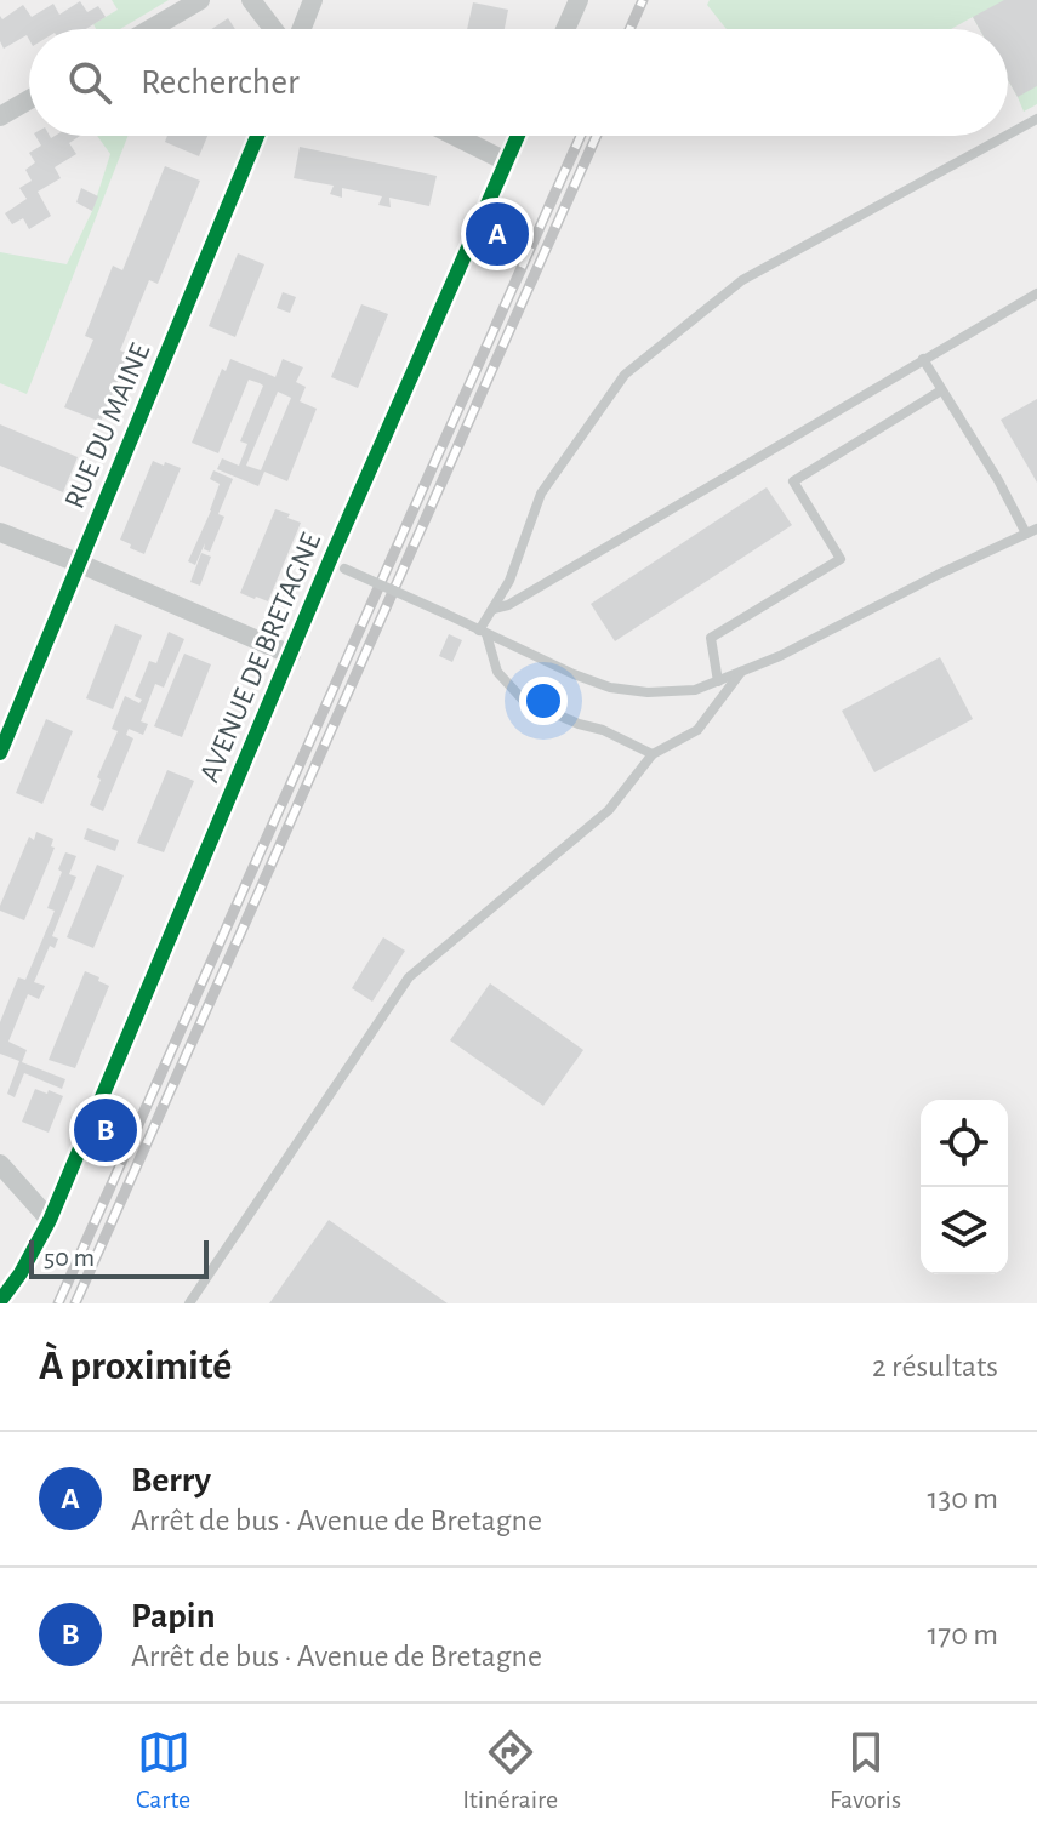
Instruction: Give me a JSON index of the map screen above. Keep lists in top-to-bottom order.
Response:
{
  "streets": {
    "street": ["RUE DU MAINE", "AVENUE DE BRETAGNE"]
  },
  "scale_bar": "50 m",
  "page": {
    "search": "Rechercher",
    "pins": ["A", "B"],
    "scale": "50 m",
    "heading": ["À proximité", "2 résultats"],
    "list": [
      {
        "mark": "A",
        "name": "Berry",
        "note": "Arrêt de bus · Avenue de Bretagne",
        "value": "130 m"
      },
      {
        "mark": "B",
        "name": "Papin",
        "note": "Arrêt de bus · Avenue de Bretagne",
        "value": "170 m"
      }
    ],
    "nav": ["Carte", "Itinéraire", "Favoris"]
  }
}
